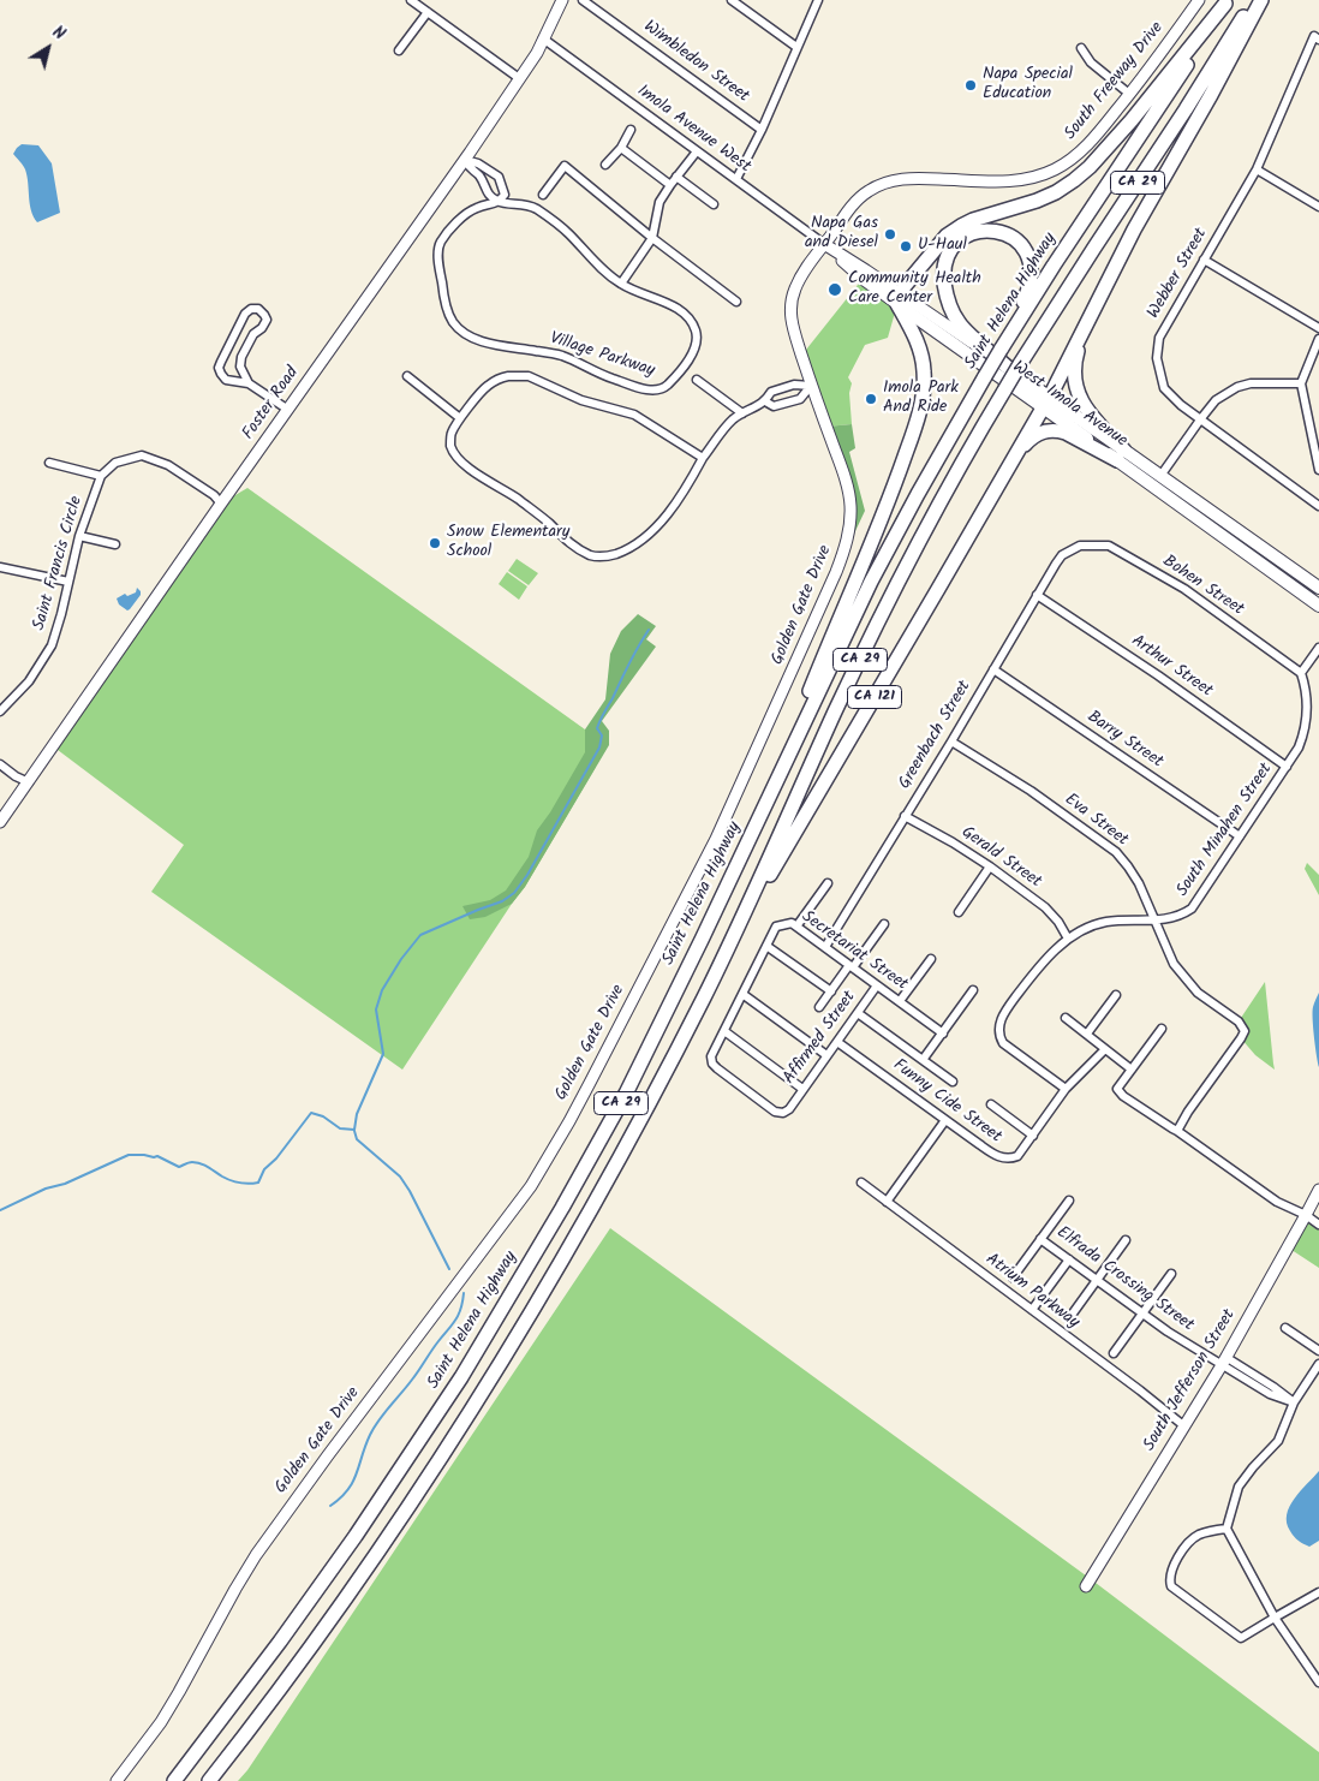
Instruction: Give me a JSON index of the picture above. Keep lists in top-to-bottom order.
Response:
{
  "streets": {
    "highway": ["CA 29", "Saint Helena Highway", "CA 121"],
    "main road": ["West Imola Avenue"],
    "street": [
      "Wimbledon Street",
      "South Freeway Drive",
      "Imola Avenue West",
      "Webber Street",
      "Village Parkway",
      "Foster Road",
      "Saint Francis Circle",
      "Bohen Street",
      "Golden Gate Drive",
      "Arthur Street",
      "Greenbach Street",
      "Barry Street",
      "Eva Street",
      "South Minahen Street",
      "Gerald Street",
      "Secretariat Street",
      "Affirmed Street",
      "Funny Cide Street",
      "Elfrada Crossing Street",
      "Atrium Parkway",
      "South Jefferson Street"
    ]
  },
  "crossings": [
    ["South Freeway Drive", "Imola Avenue West"],
    ["South Freeway Drive", "West Imola Avenue"],
    ["South Freeway Drive", "Golden Gate Drive"],
    ["Imola Avenue West", "Foster Road"],
    ["Imola Avenue West", "West Imola Avenue"],
    ["Imola Avenue West", "Golden Gate Drive"],
    ["CA 29", "West Imola Avenue"],
    ["CA 29", "CA 121"],
    ["Saint Helena Highway", "CA 121"],
    ["West Imola Avenue", "Golden Gate Drive"],
    ["West Imola Avenue", "CA 121"],
    ["Bohen Street", "Greenbach Street"],
    ["Bohen Street", "South Minahen Street"],
    ["Arthur Street", "Greenbach Street"],
    ["Arthur Street", "South Minahen Street"],
    ["Greenbach Street", "Barry Street"],
    ["Greenbach Street", "Eva Street"],
    ["Greenbach Street", "Gerald Street"],
    ["Greenbach Street", "Secretariat Street"],
    ["Barry Street", "South Minahen Street"],
    ["Eva Street", "South Minahen Street"],
    ["South Minahen Street", "Gerald Street"],
    ["South Minahen Street", "Funny Cide Street"],
    ["Secretariat Street", "Affirmed Street"],
    ["Affirmed Street", "Funny Cide Street"],
    ["Elfrada Crossing Street", "South Jefferson Street"],
    ["Atrium Parkway", "South Jefferson Street"]
  ],
  "places": [
    "Napa Special Education",
    "Napa Gas and Diesel",
    "U-Haul",
    "Community Health Care Center",
    "Imola Park And Ride",
    "Snow Elementary School"
  ],
  "north": "top right"
}
